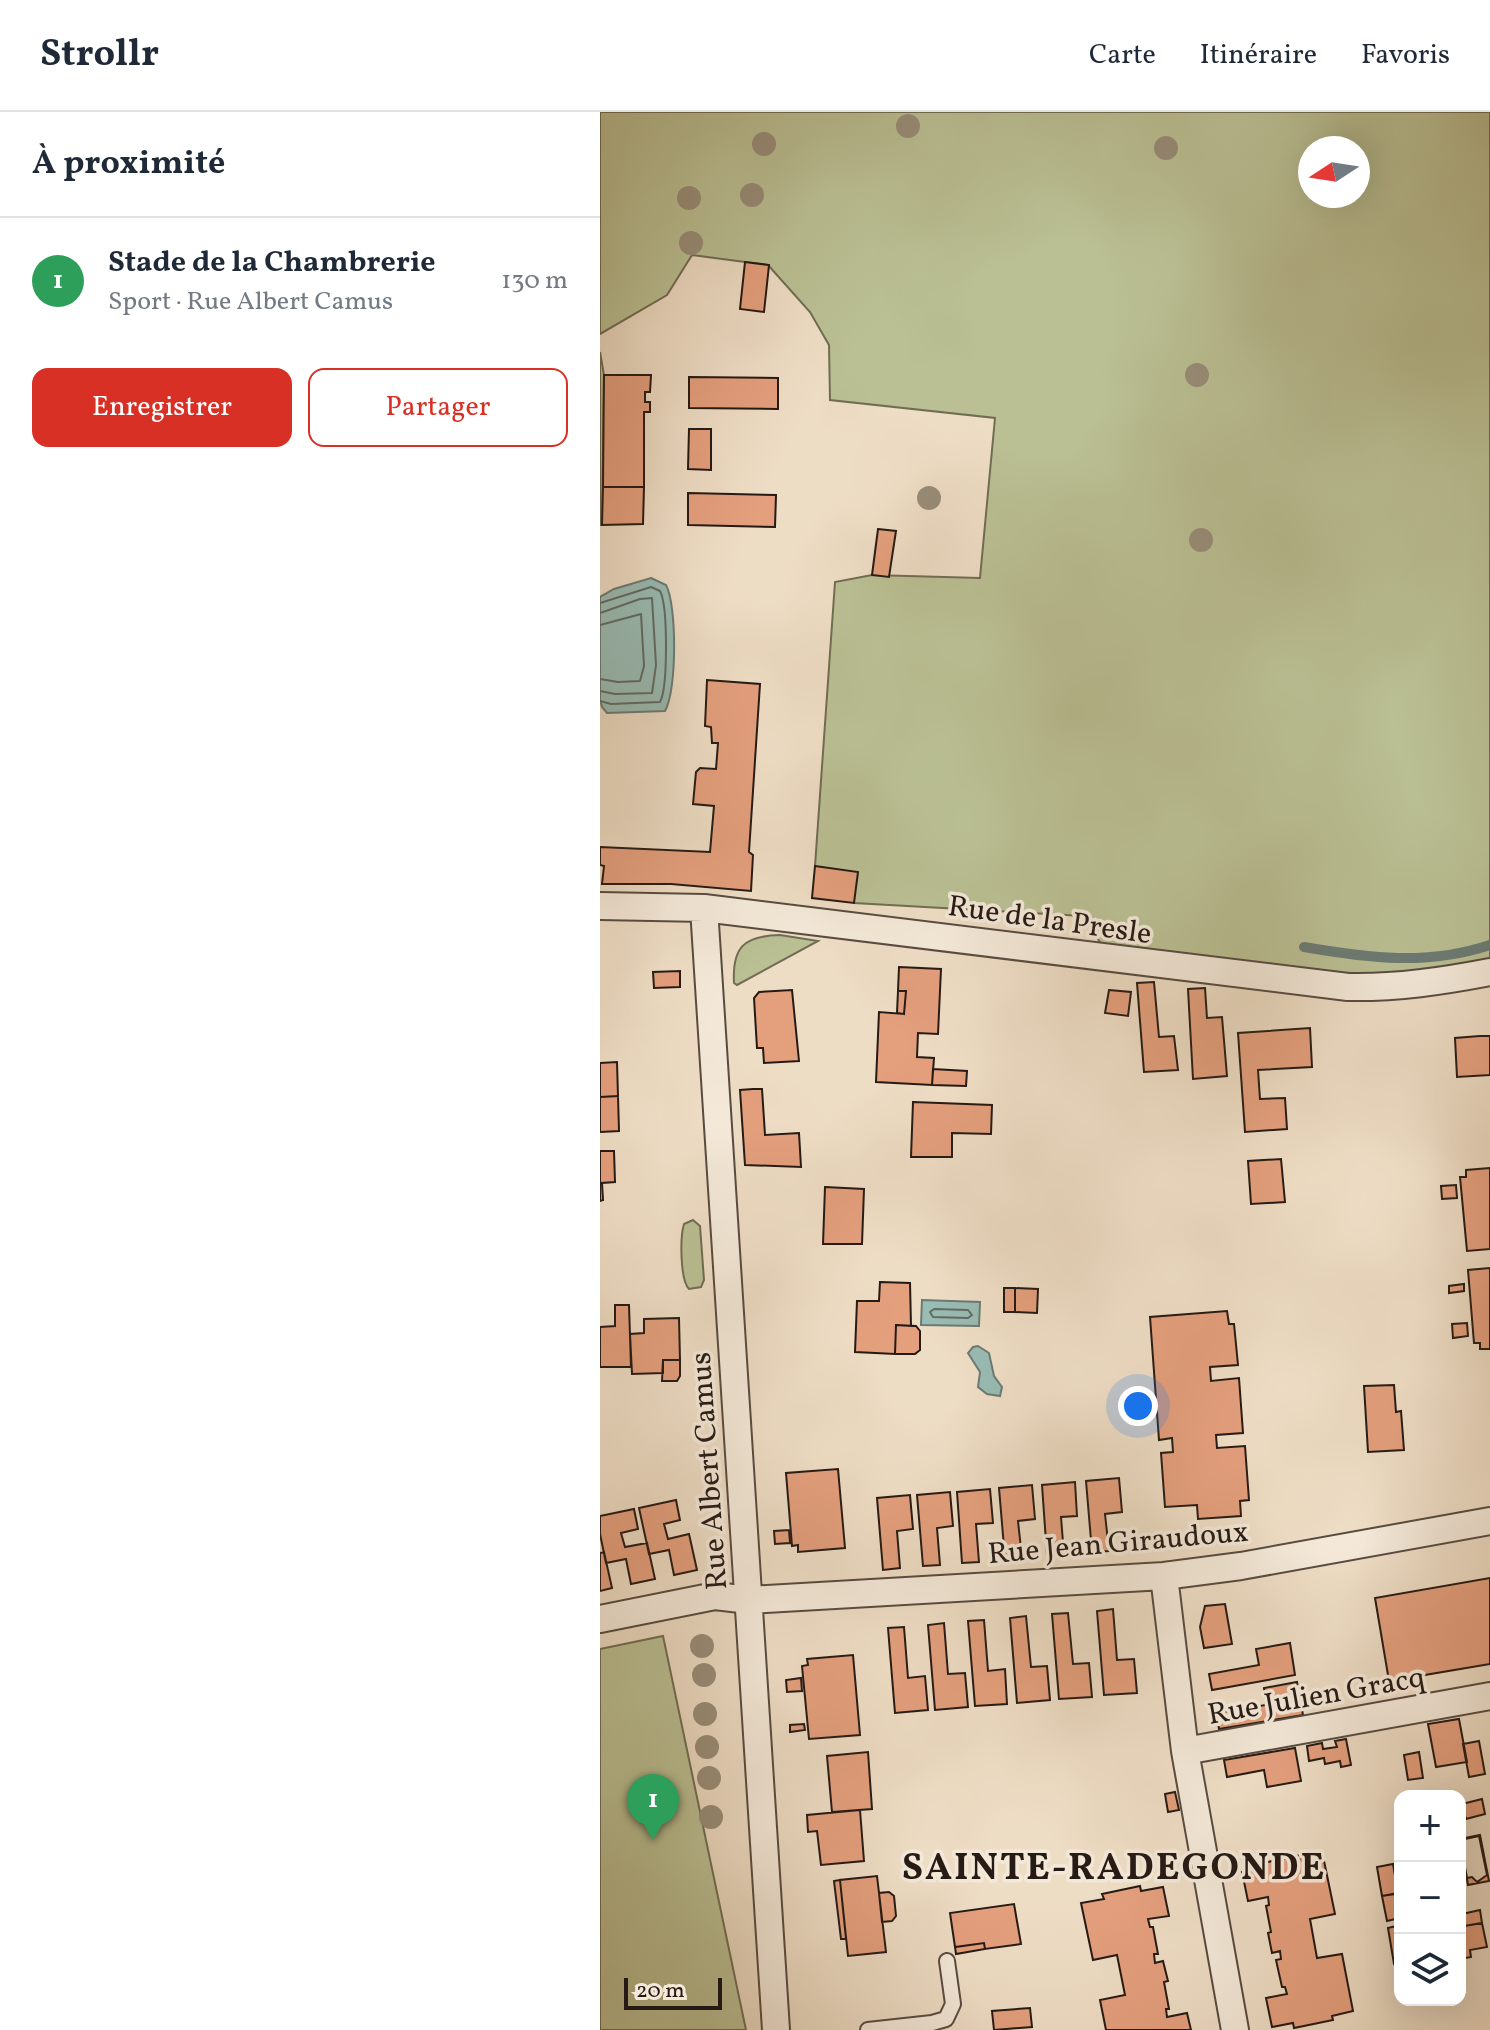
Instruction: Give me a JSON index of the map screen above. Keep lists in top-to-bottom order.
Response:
{
  "streets": {
    "street": [
      "Rue de la Presle",
      "Rue Albert Camus",
      "Rue Jean Giraudoux",
      "Rue Julien Gracq"
    ]
  },
  "crossings": [
    ["Rue de la Presle", "Rue Albert Camus"],
    ["Rue Albert Camus", "Rue Jean Giraudoux"],
    ["Rue Jean Giraudoux", "Rue Julien Gracq"]
  ],
  "districts": ["SAINTE-RADEGONDE"],
  "scale_bar": "20 m",
  "north": "left",
  "page": {
    "header": "Strollr",
    "nav": ["Carte", "Itinéraire", "Favoris"],
    "heading": "À proximité",
    "list": [
      {
        "mark": "1",
        "name": "Stade de la Chambrerie",
        "note": "Sport · Rue Albert Camus",
        "value": "130 m"
      }
    ],
    "buttons": ["Enregistrer", "Partager"],
    "pins": "1",
    "map_buttons": ["+", "−"],
    "scale": "20 m"
  }
}
